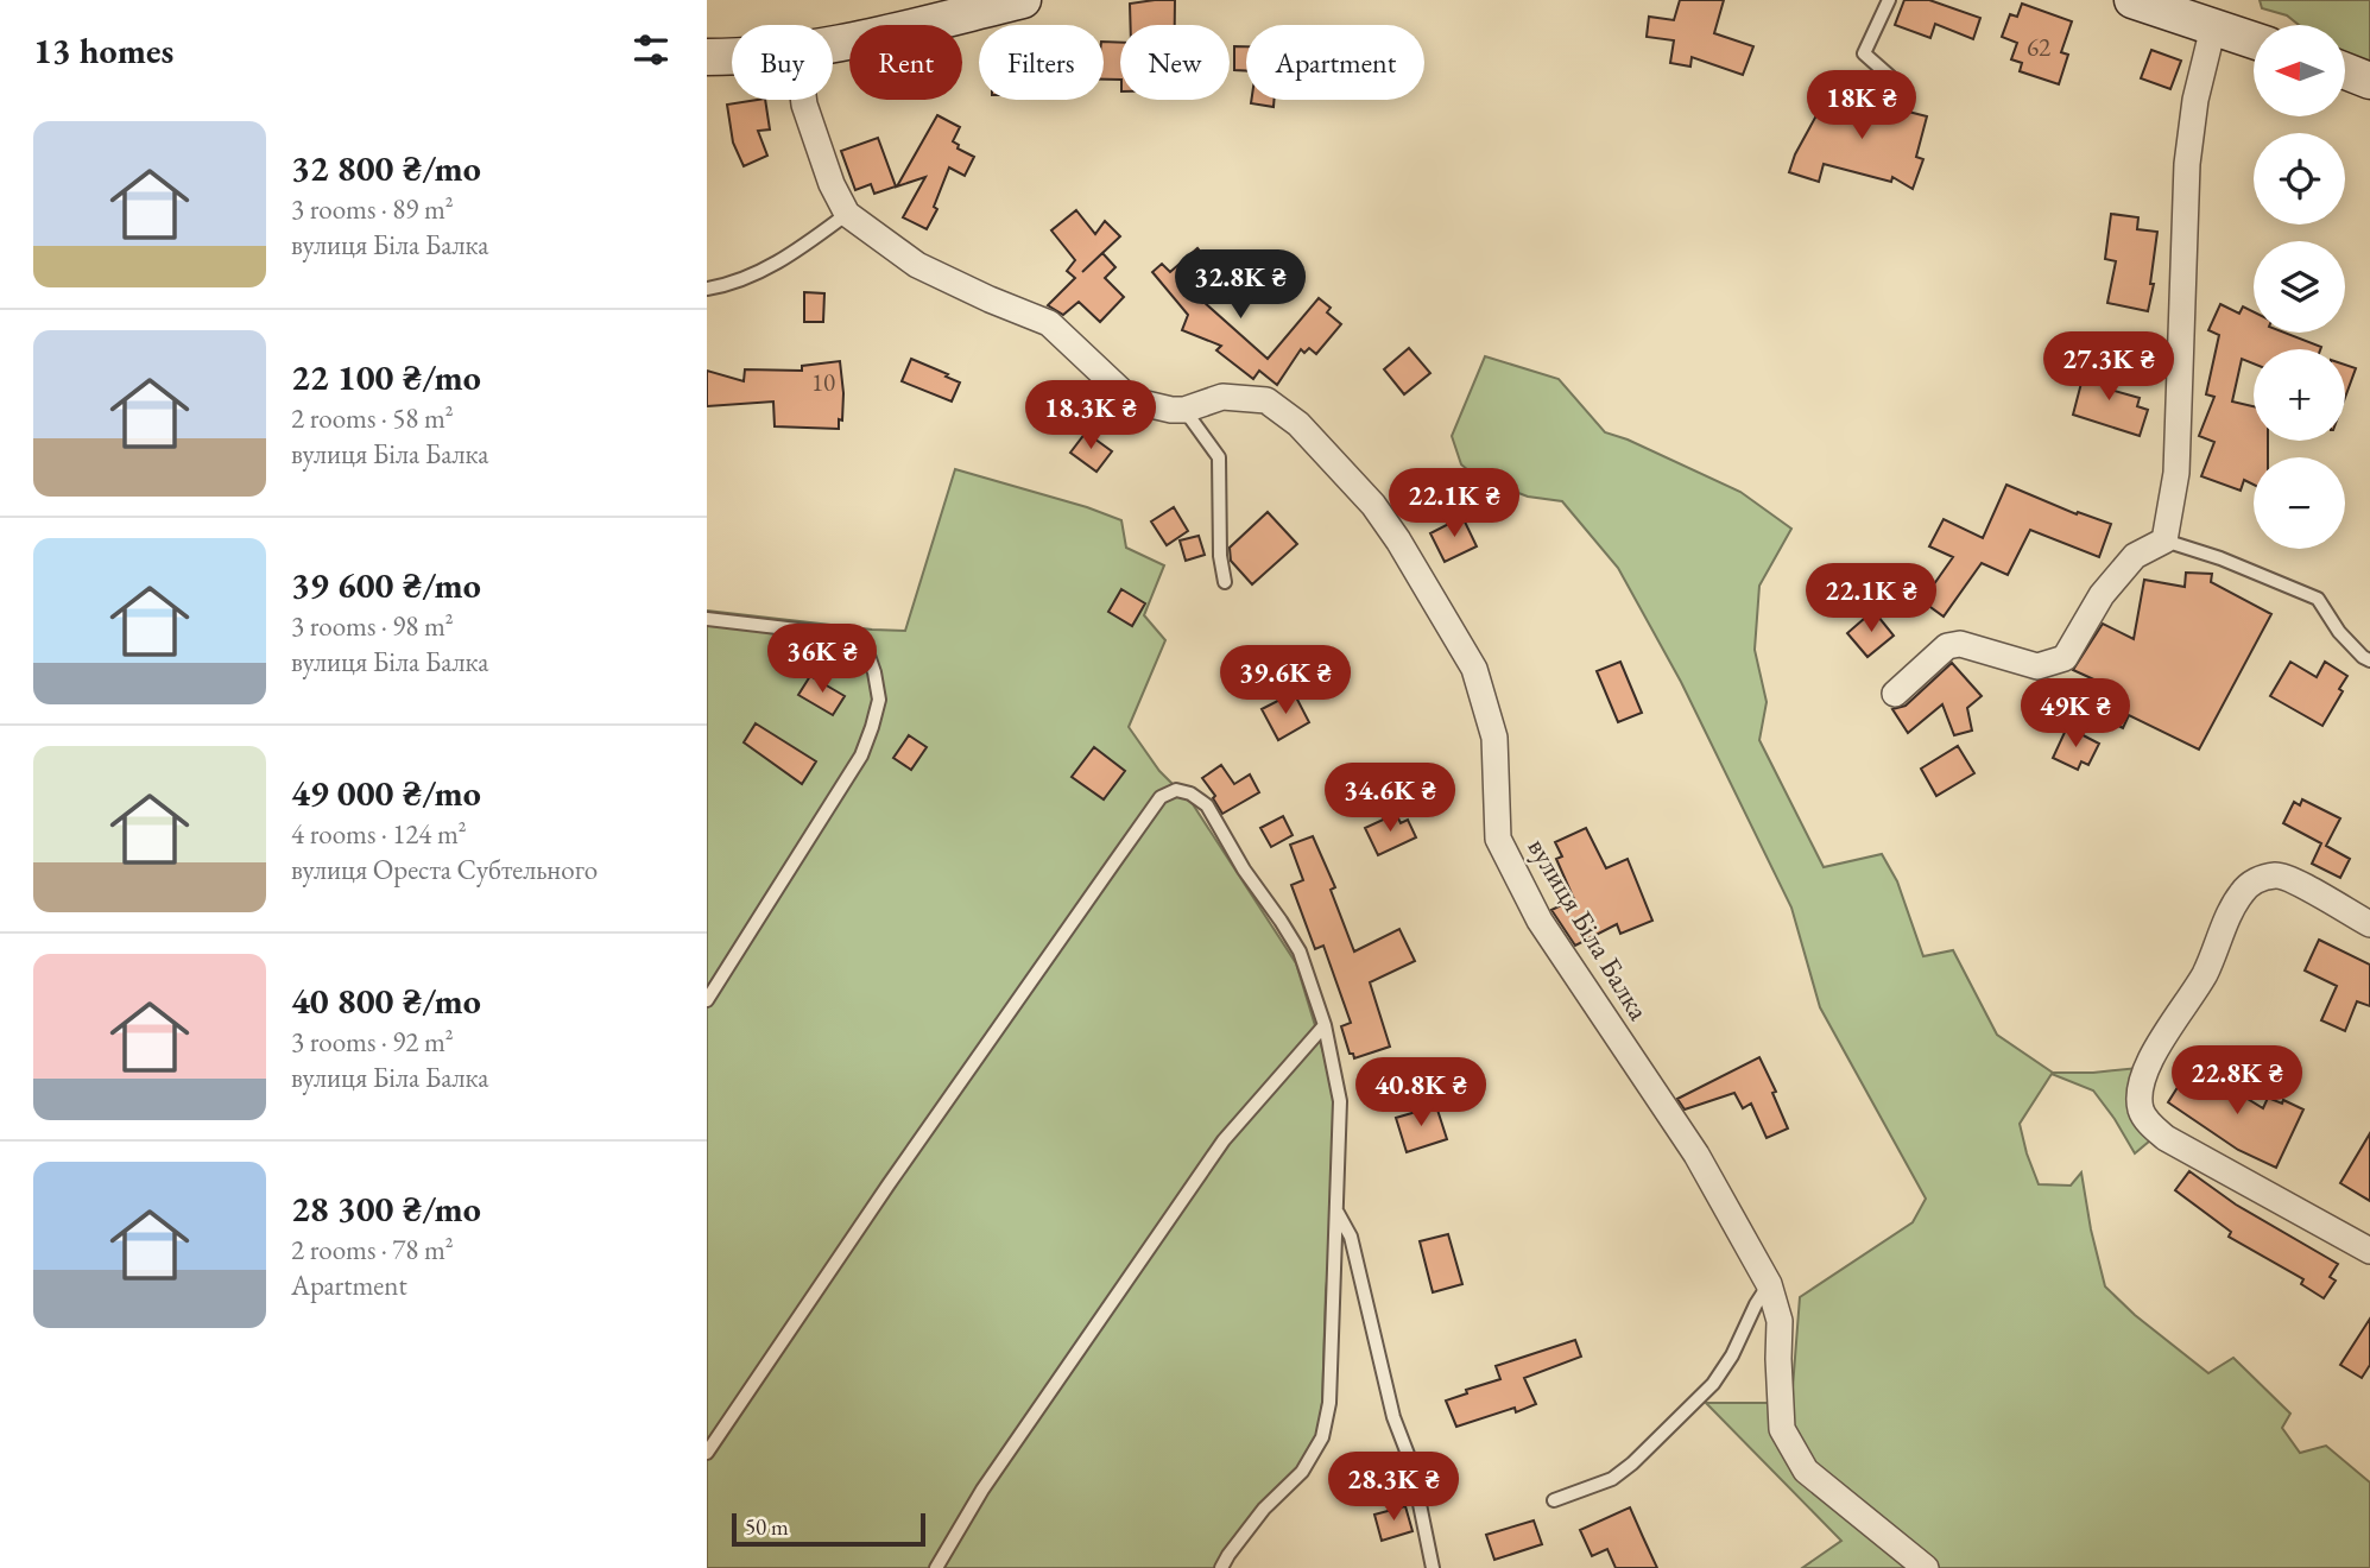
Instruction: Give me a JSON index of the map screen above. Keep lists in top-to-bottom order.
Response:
{
  "streets": {
    "street": ["вулиця Біла Балка"]
  },
  "house_numbers": ["62", "10"],
  "scale_bar": "50 m",
  "north": "left",
  "page": {
    "heading": "13 homes",
    "map_buttons": ["+", "−"],
    "chip": [
      "Buy",
      "Rent",
      "Filters",
      "New",
      "Apartment"
    ],
    "price": [
      "18K ₴",
      "32.8K ₴",
      "27.3K ₴",
      "18.3K ₴",
      "22.1K ₴",
      "22.1K ₴",
      "36K ₴",
      "39.6K ₴",
      "49K ₴",
      "34.6K ₴",
      "22.8K ₴",
      "40.8K ₴",
      "28.3K ₴"
    ],
    "list": [
      {
        "name": "32 800 ₴/mo",
        "note": "3 rooms · 89 m² · вулиця Біла Балка"
      },
      {
        "name": "22 100 ₴/mo",
        "note": "2 rooms · 58 m² · вулиця Біла Балка"
      },
      {
        "name": "39 600 ₴/mo",
        "note": "3 rooms · 98 m² · вулиця Біла Балка"
      },
      {
        "name": "49 000 ₴/mo",
        "note": "4 rooms · 124 m² · вулиця Ореста Субтельного"
      },
      {
        "name": "40 800 ₴/mo",
        "note": "3 rooms · 92 m² · вулиця Біла Балка"
      },
      {
        "name": "28 300 ₴/mo",
        "note": "2 rooms · 78 m² · Apartment"
      }
    ],
    "scale": "50 m"
  }
}
